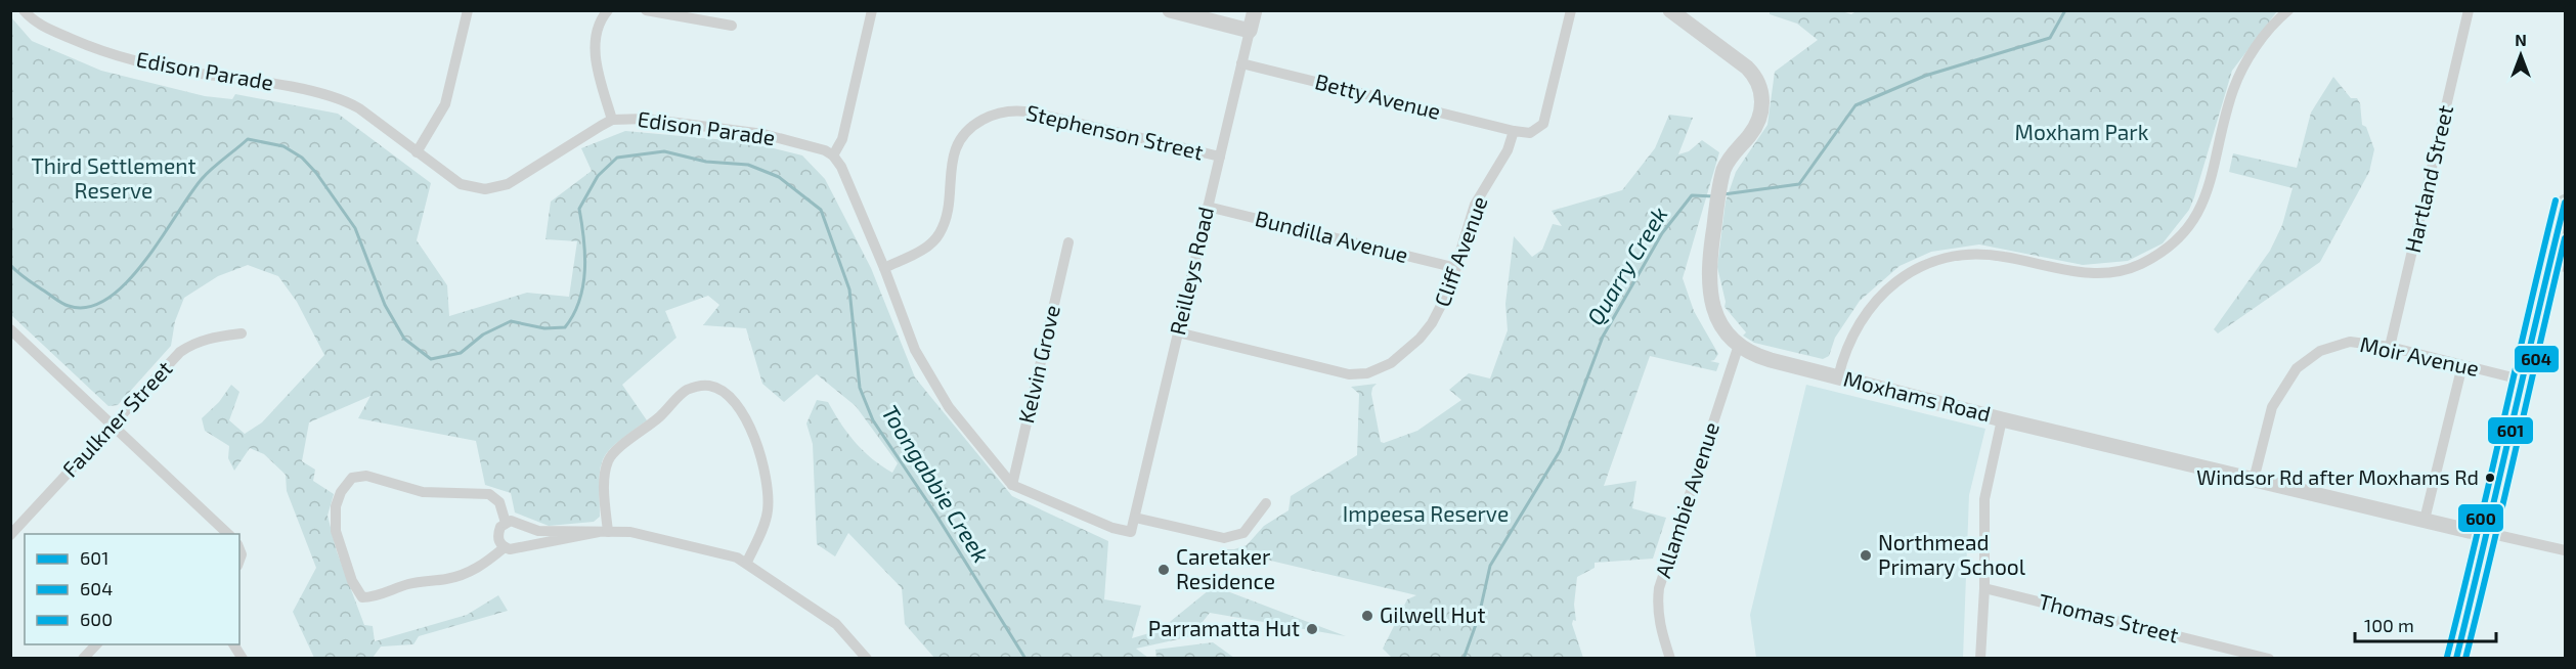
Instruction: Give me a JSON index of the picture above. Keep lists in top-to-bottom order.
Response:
{
  "streets": {
    "street": [
      "Edison Parade",
      "Betty Avenue",
      "Stephenson Street",
      "Hartland Street",
      "Bundilla Avenue",
      "Cliff Avenue",
      "Reilleys Road",
      "Moir Avenue",
      "Kelvin Grove",
      "Moxhams Road",
      "Faulkner Street",
      "Allambie Avenue",
      "Thomas Street"
    ]
  },
  "crossings": [
    ["Betty Avenue", "Cliff Avenue"],
    ["Betty Avenue", "Reilleys Road"],
    ["Stephenson Street", "Reilleys Road"],
    ["Hartland Street", "Moir Avenue"],
    ["Bundilla Avenue", "Cliff Avenue"],
    ["Bundilla Avenue", "Reilleys Road"],
    ["Cliff Avenue", "Reilleys Road"],
    ["Reilleys Road", "Kelvin Grove"],
    ["Moir Avenue", "Moxhams Road"],
    ["Moxhams Road", "Allambie Avenue"]
  ],
  "water": ["Quarry Creek", "Toongabbie Creek"],
  "parks": ["Moxham Park", "Third Settlement Reserve", "Impeesa Reserve"],
  "places": [
    "Windsor Rd after Moxhams Rd",
    "Northmead Primary School",
    "Caretaker Residence",
    "Gilwell Hut",
    "Parramatta Hut"
  ],
  "lines": ["transit line 600", "transit line 601", "transit line 604"],
  "legend": ["601", "604", "600"],
  "scale_bar": "100 m",
  "north": "top"
}
